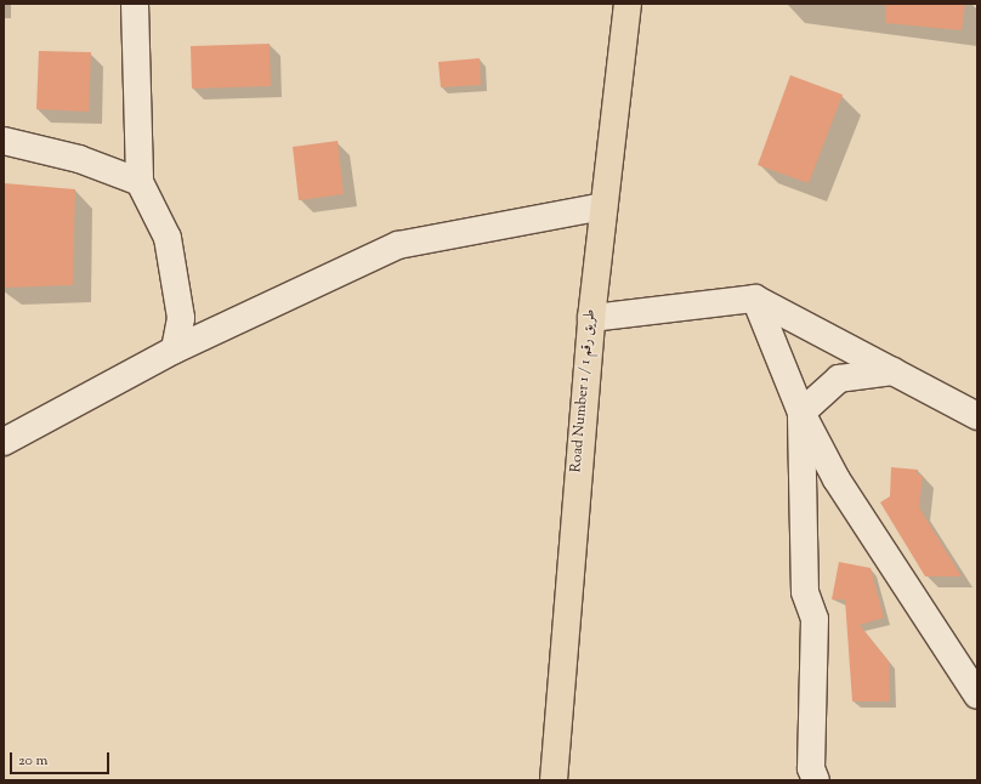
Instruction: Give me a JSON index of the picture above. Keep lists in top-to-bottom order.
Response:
{
  "streets": {
    "highway": ["Road Number 1 / طريق رقم 1"]
  },
  "scale_bar": "20 m"
}
